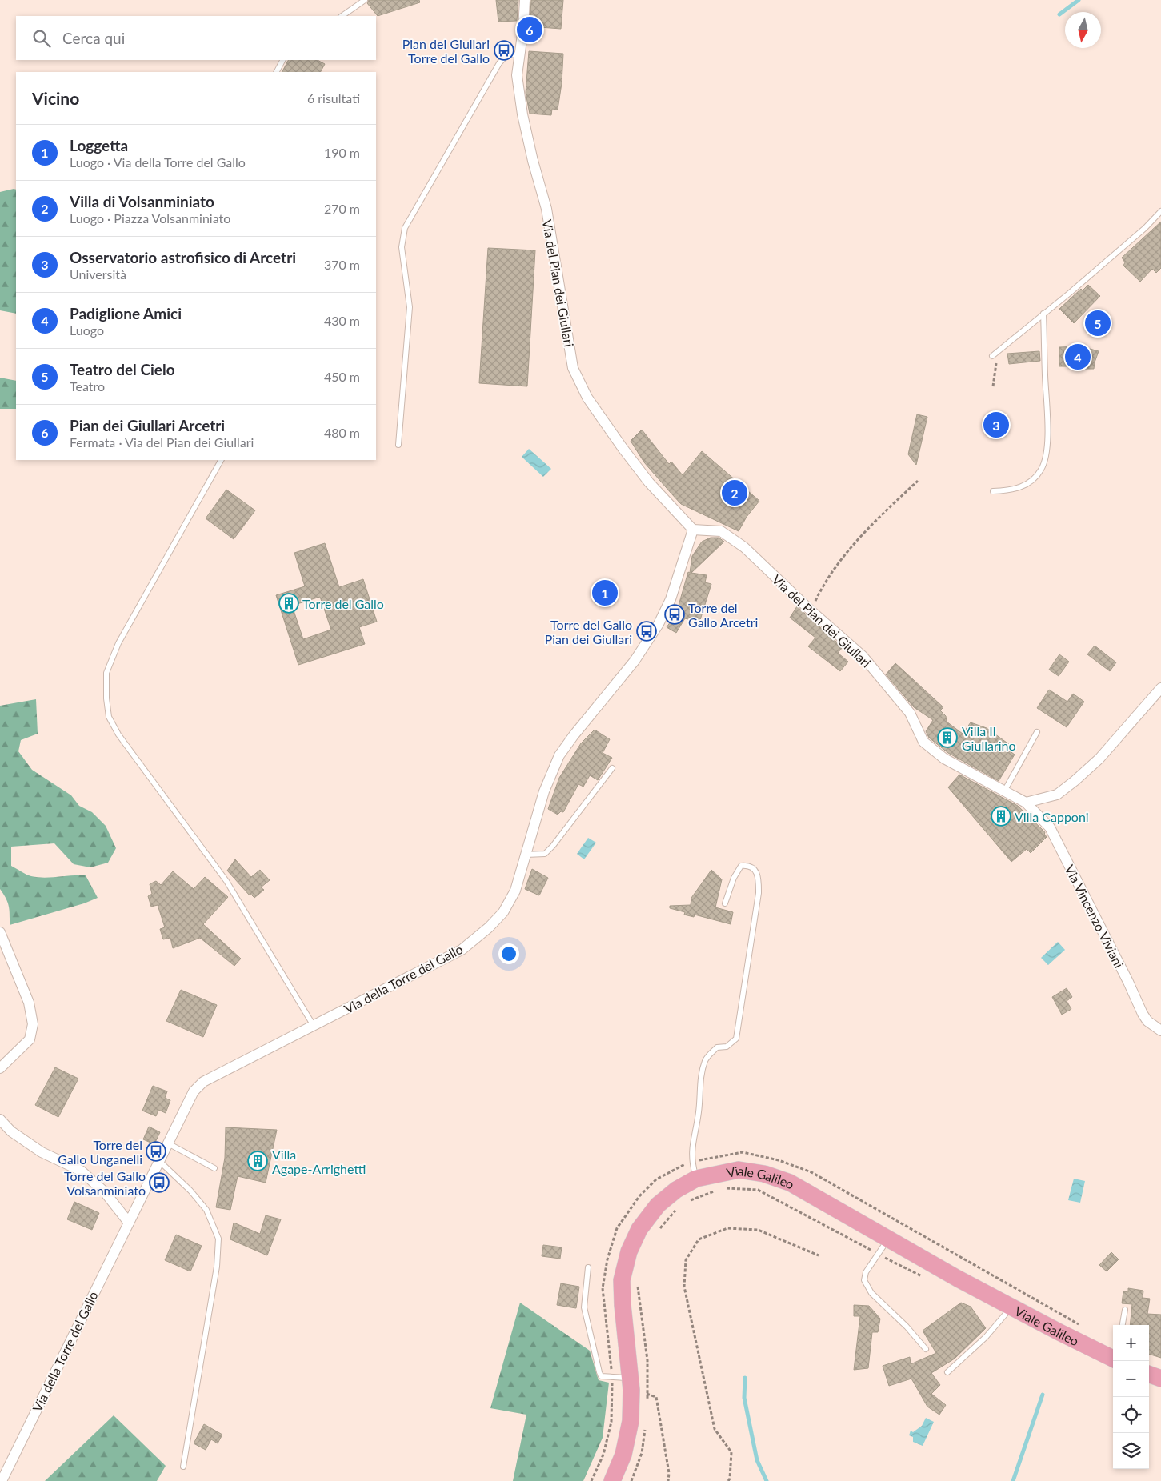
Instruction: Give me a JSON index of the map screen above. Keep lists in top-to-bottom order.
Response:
{
  "streets": {
    "main road": ["Viale Galileo"],
    "street": ["Via del Pian dei Giullari", "Via Vincenzo Viviani", "Via della Torre del Gallo"]
  },
  "crossings": [
    ["Via del Pian dei Giullari", "Via Vincenzo Viviani"],
    ["Via del Pian dei Giullari", "Via della Torre del Gallo"]
  ],
  "places": {
    "bus stop": [
      "Pian dei Giullari Torre del Gallo",
      "Torre del Gallo Arcetri",
      "Torre del Gallo Pian dei Giullari",
      "Torre del Gallo Unganelli",
      "Torre del Gallo Volsanminiato"
    ],
    "building": [
      "Torre del Gallo",
      "Villa Il Giullarino",
      "Villa Capponi",
      "Villa Agape-Arrighetti"
    ]
  },
  "north": "bottom",
  "page": {
    "pins": [
      "6",
      "5",
      "4",
      "3",
      "2",
      "1"
    ],
    "search": "Cerca qui",
    "heading": ["Vicino", "6 risultati"],
    "list": [
      {
        "mark": "1",
        "name": "Loggetta",
        "note": "Luogo · Via della Torre del Gallo",
        "value": "190 m"
      },
      {
        "mark": "2",
        "name": "Villa di Volsanminiato",
        "note": "Luogo · Piazza Volsanminiato",
        "value": "270 m"
      },
      {
        "mark": "3",
        "name": "Osservatorio astrofisico di Arcetri",
        "note": "Università",
        "value": "370 m"
      },
      {
        "mark": "4",
        "name": "Padiglione Amici",
        "note": "Luogo",
        "value": "430 m"
      },
      {
        "mark": "5",
        "name": "Teatro del Cielo",
        "note": "Teatro",
        "value": "450 m"
      },
      {
        "mark": "6",
        "name": "Pian dei Giullari Arcetri",
        "note": "Fermata · Via del Pian dei Giullari",
        "value": "480 m"
      }
    ],
    "map_buttons": ["+", "−"]
  }
}
